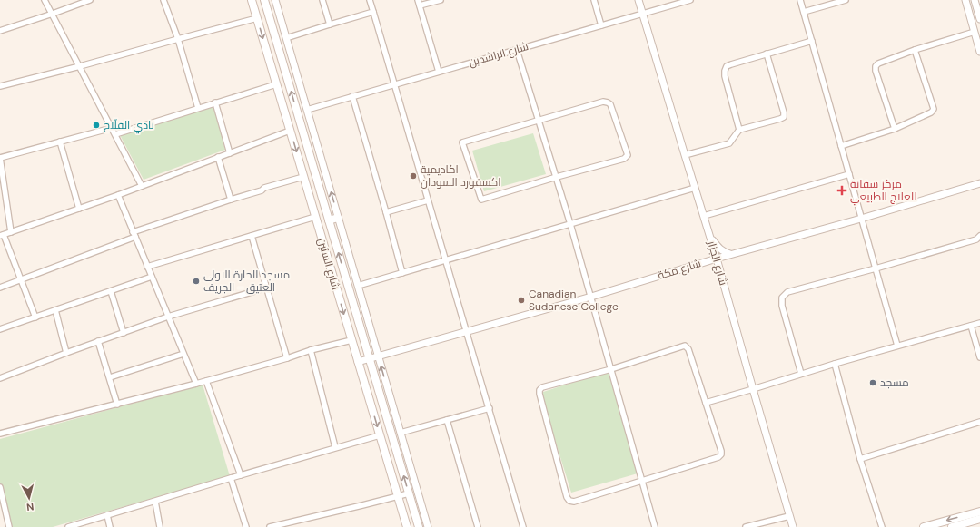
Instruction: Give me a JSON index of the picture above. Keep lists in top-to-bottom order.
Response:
{
  "streets": {
    "main road": ["شارع الستين"],
    "street": ["شارع الراشدين", "شارع الجزار", "شارع مكة"]
  },
  "crossings": [
    ["شارع الراشدين", "شارع الجزار"],
    ["شارع الجزار", "شارع مكة"],
    ["شارع الستين", "شارع مكة"]
  ],
  "places": {
    "other": [
      "نادي الفلّاح",
      "اكاديمية اكسفورد السودان",
      "مسجد الحارة الاولى العتيق - الجريف",
      "Canadian Sudanese College",
      "مسجد"
    ],
    "health": ["مركز سفانة للعلاج الطبيعي"]
  },
  "north": "bottom"
}
